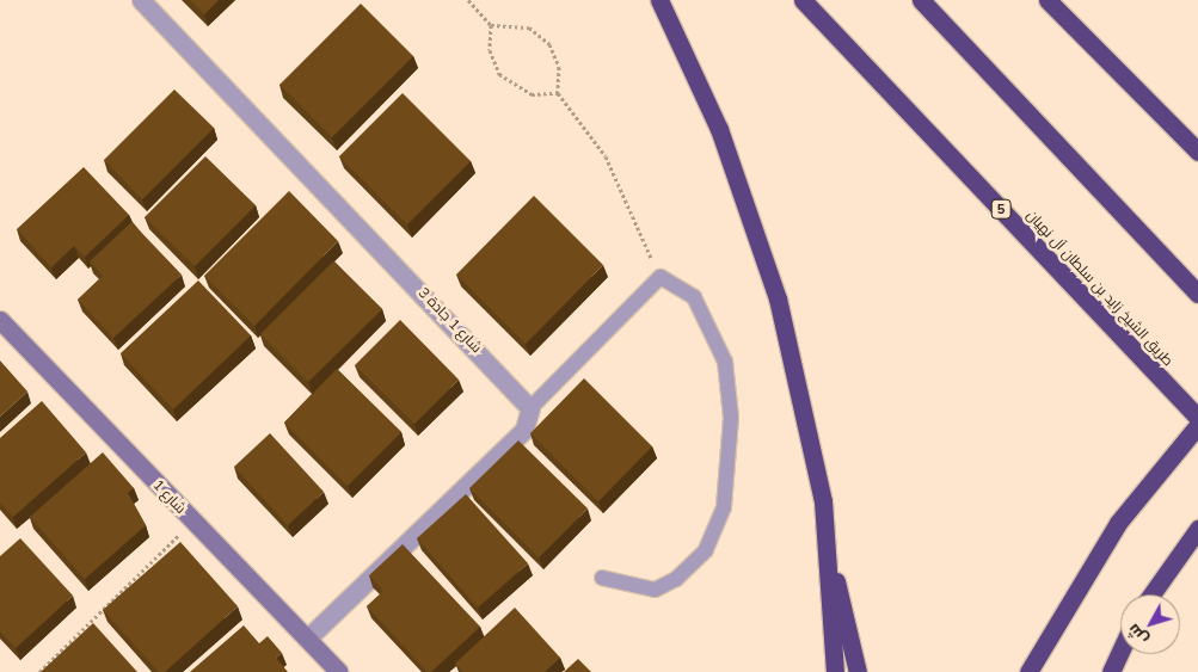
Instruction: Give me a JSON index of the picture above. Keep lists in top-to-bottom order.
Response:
{
  "streets": {
    "highway": ["5", "طريق الشيخ زايد بن سلطان آل نهيان"],
    "street": ["شارع 1 جادة 3", "شارع 1"]
  },
  "north": "bottom left"
}
